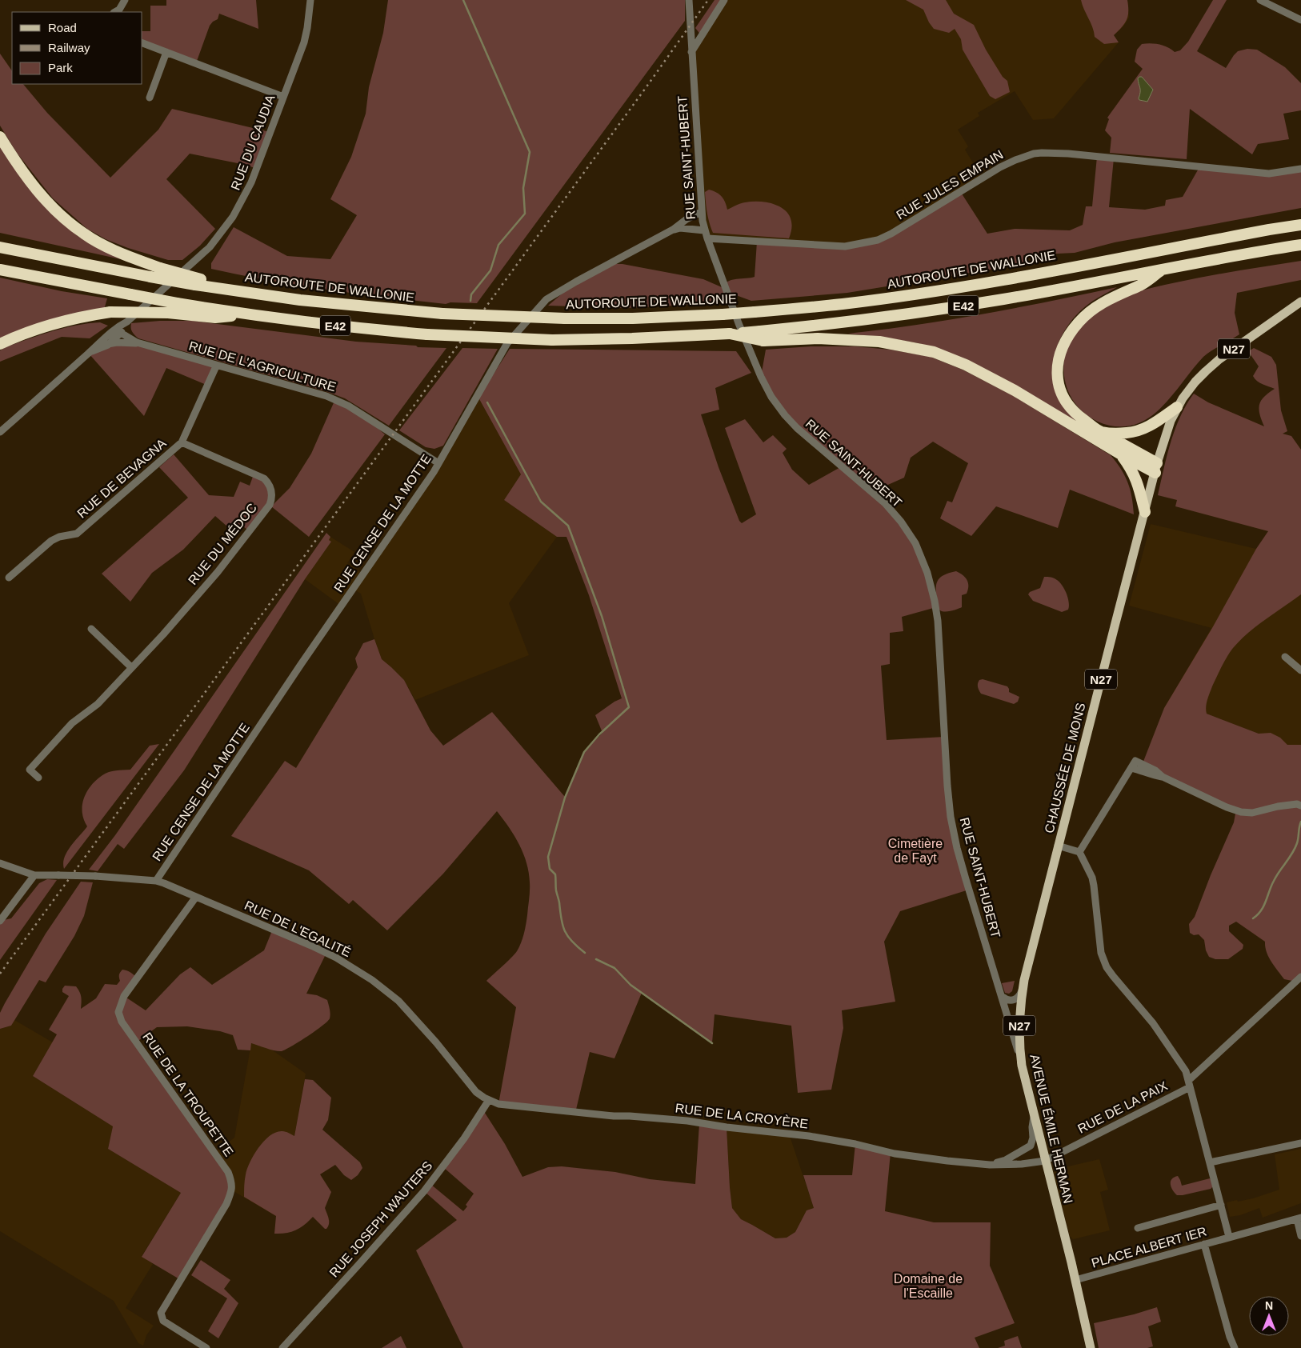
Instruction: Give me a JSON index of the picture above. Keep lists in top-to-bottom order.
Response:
{
  "streets": {
    "highway": ["AUTOROUTE DE WALLONIE", "E42"],
    "main road": ["N27", "CHAUSSÉE DE MONS", "AVENUE ÉMILE HERMAN"],
    "street": [
      "RUE DU CAUDIA",
      "RUE SAINT-HUBERT",
      "RUE JULES EMPAIN",
      "RUE DE L'AGRICULTURE",
      "RUE DE BEVAGNA",
      "RUE CENSE DE LA MOTTE",
      "RUE DU MÉDOC",
      "RUE DE L'EGALITÉ",
      "RUE DE LA TROUPETTE",
      "RUE DE LA PAIX",
      "RUE DE LA CROYÈRE",
      "RUE JOSEPH WAUTERS",
      "PLACE ALBERT IER"
    ]
  },
  "crossings": [
    ["RUE DU CAUDIA", "RUE DE L'AGRICULTURE"],
    ["RUE SAINT-HUBERT", "RUE JULES EMPAIN"],
    ["RUE SAINT-HUBERT", "RUE CENSE DE LA MOTTE"],
    ["RUE SAINT-HUBERT", "AVENUE ÉMILE HERMAN"],
    ["N27", "CHAUSSÉE DE MONS"],
    ["RUE DE L'AGRICULTURE", "RUE DE BEVAGNA"],
    ["RUE DE L'AGRICULTURE", "RUE CENSE DE LA MOTTE"],
    ["RUE DE BEVAGNA", "RUE DU MÉDOC"],
    ["RUE CENSE DE LA MOTTE", "RUE DE L'EGALITÉ"],
    ["CHAUSSÉE DE MONS", "AVENUE ÉMILE HERMAN"],
    ["RUE DE L'EGALITÉ", "RUE DE LA TROUPETTE"],
    ["RUE DE L'EGALITÉ", "RUE DE LA CROYÈRE"],
    ["RUE DE L'EGALITÉ", "RUE JOSEPH WAUTERS"],
    ["RUE DE LA PAIX", "RUE DE LA CROYÈRE"],
    ["RUE DE LA PAIX", "AVENUE ÉMILE HERMAN"],
    ["RUE DE LA CROYÈRE", "AVENUE ÉMILE HERMAN"],
    ["RUE DE LA CROYÈRE", "RUE JOSEPH WAUTERS"],
    ["AVENUE ÉMILE HERMAN", "PLACE ALBERT IER"]
  ],
  "parks": ["Cimetière de Fayt", "Domaine de l'Escaille"],
  "legend": ["Road", "Railway", "Park"],
  "north": "top"
}
